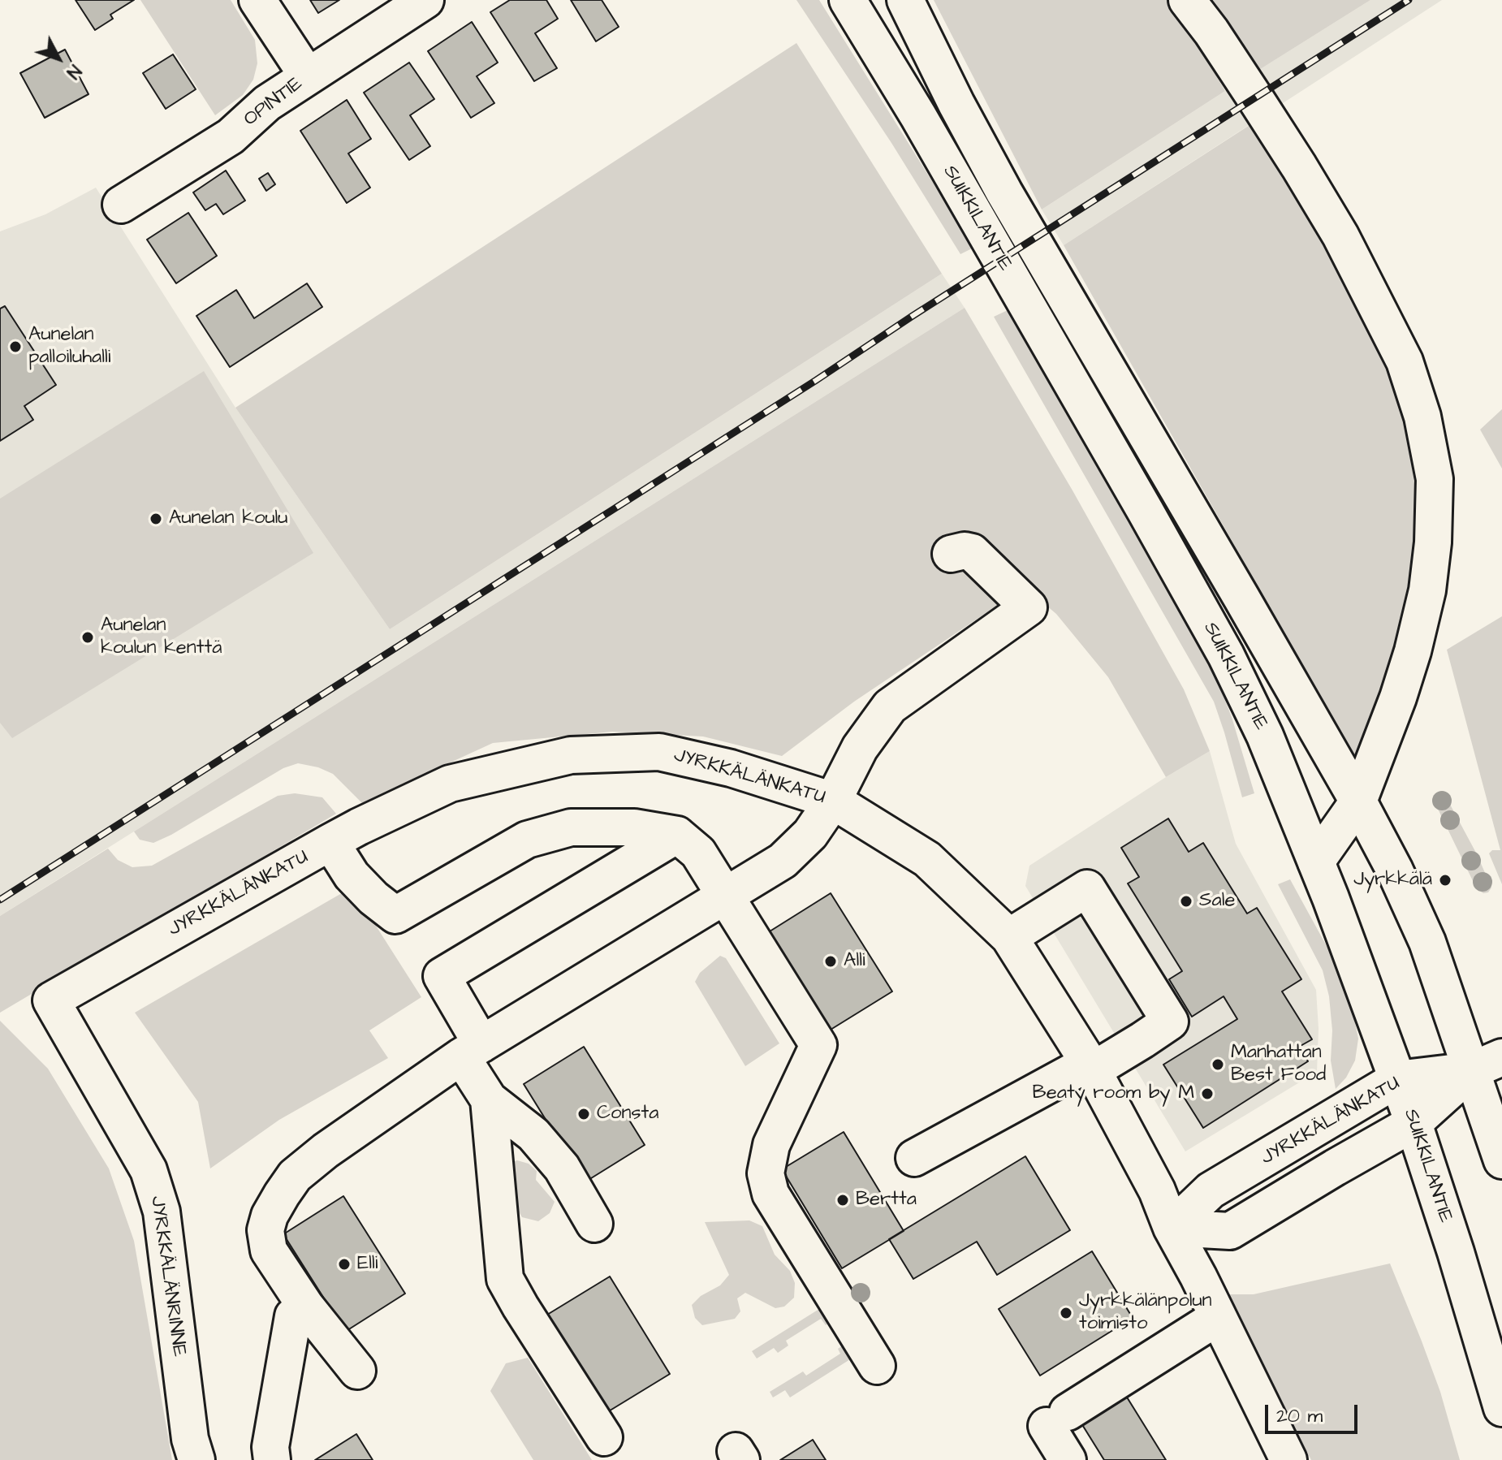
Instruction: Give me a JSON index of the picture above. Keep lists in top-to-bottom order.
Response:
{
  "streets": {
    "street": [
      "OPINTIE",
      "SUIKKILANTIE",
      "JYRKKÄLÄNKATU",
      "JYRKKÄLÄNRINNE"
    ]
  },
  "crossings": [
    ["SUIKKILANTIE", "JYRKKÄLÄNKATU"],
    ["JYRKKÄLÄNKATU", "JYRKKÄLÄNRINNE"]
  ],
  "places": [
    "Aunelan palloiluhalli",
    "Aunelan koulu",
    "Aunelan koulun kenttä",
    "Jyrkkälä",
    "Sale",
    "Alli",
    "Manhattan Best Food",
    "Beaty room by M",
    "Consta",
    "Bertta",
    "Elli",
    "Jyrkkälänpolun toimisto"
  ],
  "scale_bar": "20 m",
  "north": "bottom right"
}
